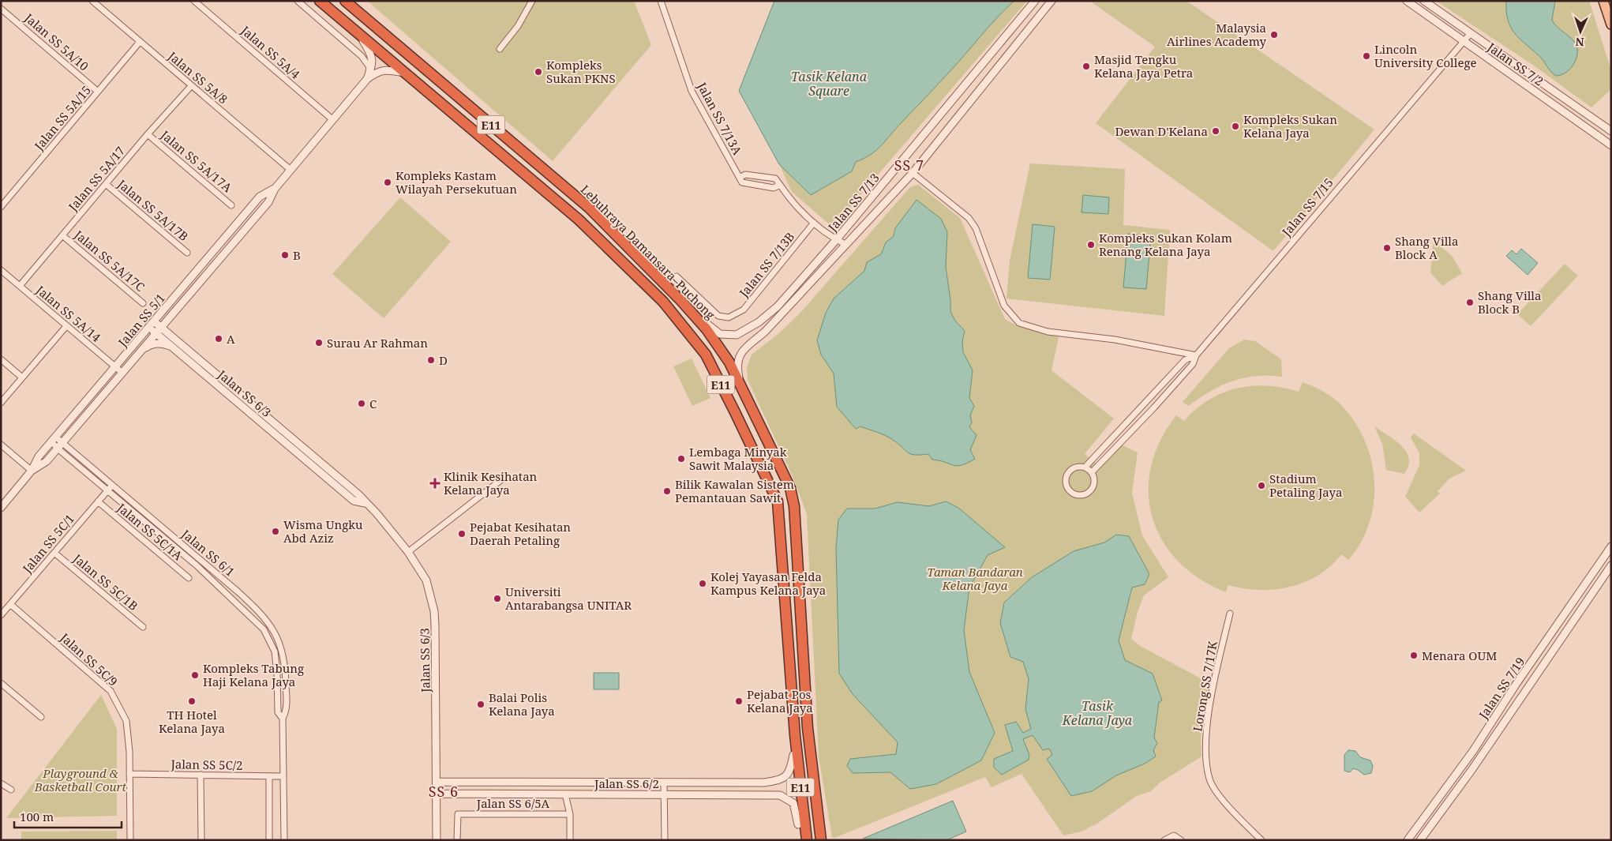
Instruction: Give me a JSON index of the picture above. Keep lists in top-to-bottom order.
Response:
{
  "streets": {
    "highway": ["E11", "Lebuhraya Damansara–Puchong"],
    "street": [
      "Jalan SS 5A/10",
      "Jalan SS 5A/4",
      "Jalan SS 7/2",
      "Jalan SS 5A/8",
      "Jalan SS 5A/15",
      "Jalan SS 7/13A",
      "Jalan SS 5A/17A",
      "Jalan SS 5A/17",
      "Jalan SS 7/13",
      "Jalan SS 7/15",
      "Jalan SS 5A/17B",
      "Jalan SS 5A/17C",
      "Jalan SS 7/13B",
      "Jalan SS 5A/14",
      "Jalan SS 5/1",
      "Jalan SS 6/3",
      "Jalan SS 5C/1A",
      "Jalan SS 5C/1",
      "Jalan SS 6/1",
      "Jalan SS 5C/1B",
      "Jalan SS 5C/9",
      "Lorong SS 7/17K",
      "Jalan SS 7/19",
      "Jalan SS 5C/2",
      "Jalan SS 6/2",
      "Jalan SS 6/5A"
    ]
  },
  "crossings": [
    ["Jalan SS 5A/10", "Jalan SS 5A/15"],
    ["Jalan SS 5A/4", "Jalan SS 5/1"],
    ["Jalan SS 7/2", "Jalan SS 7/15"],
    ["Jalan SS 5A/8", "Jalan SS 5A/15"],
    ["Jalan SS 5A/8", "Jalan SS 5A/17"],
    ["Jalan SS 5A/8", "Jalan SS 5/1"],
    ["E11", "Jalan SS 5/1"],
    ["Jalan SS 5A/17A", "Jalan SS 5A/17"],
    ["Jalan SS 5A/17", "Jalan SS 5A/17B"],
    ["Jalan SS 5A/17", "Jalan SS 5A/17C"],
    ["Jalan SS 5A/17", "Jalan SS 5A/14"],
    ["Jalan SS 7/13", "Lebuhraya Damansara–Puchong"],
    ["Jalan SS 5A/14", "Jalan SS 5/1"],
    ["Jalan SS 5/1", "Jalan SS 6/3"],
    ["Jalan SS 5/1", "Jalan SS 6/1"],
    ["Jalan SS 6/3", "Jalan SS 6/2"],
    ["Jalan SS 5C/1A", "Jalan SS 5C/1"],
    ["Jalan SS 5C/1", "Jalan SS 6/1"],
    ["Jalan SS 5C/1", "Jalan SS 5C/1B"],
    ["Jalan SS 5C/1", "Jalan SS 5C/9"],
    ["Jalan SS 6/1", "Jalan SS 5C/2"],
    ["Jalan SS 5C/9", "Jalan SS 5C/2"]
  ],
  "districts": ["SS 7", "SS 6"],
  "water": ["Tasik Kelana Square", "Tasik Kelana Jaya"],
  "parks": ["Taman Bandaran Kelana Jaya", "Playground & Basketball Court"],
  "places": {
    "other": [
      "Malaysia Airlines Academy",
      "Lincoln University College",
      "Masjid Tengku Kelana Jaya Petra",
      "Kompleks Sukan PKNS",
      "Kompleks Sukan Kelana Jaya",
      "Dewan D'Kelana",
      "Kompleks Kastam Wilayah Persekutuan",
      "Kompleks Sukan Kolam Renang Kelana Jaya",
      "Shang Villa Block A",
      "B",
      "Shang Villa Block B",
      "A",
      "Surau Ar Rahman",
      "D",
      "C",
      "Lembaga Minyak Sawit Malaysia",
      "Stadium Petaling Jaya",
      "Bilik Kawalan Sistem Pemantauan Sawit",
      "Wisma Ungku Abd Aziz",
      "Pejabat Kesihatan Daerah Petaling",
      "Kolej Yayasan Felda Kampus Kelana Jaya",
      "Universiti Antarabangsa UNITAR",
      "Menara OUM",
      "Kompleks Tabung Haji Kelana Jaya",
      "TH Hotel Kelana Jaya",
      "Pejabat Pos Kelana Jaya",
      "Balai Polis Kelana Jaya"
    ],
    "health": ["Klinik Kesihatan Kelana Jaya"]
  },
  "scale_bar": "100 m",
  "north": "bottom"
}
